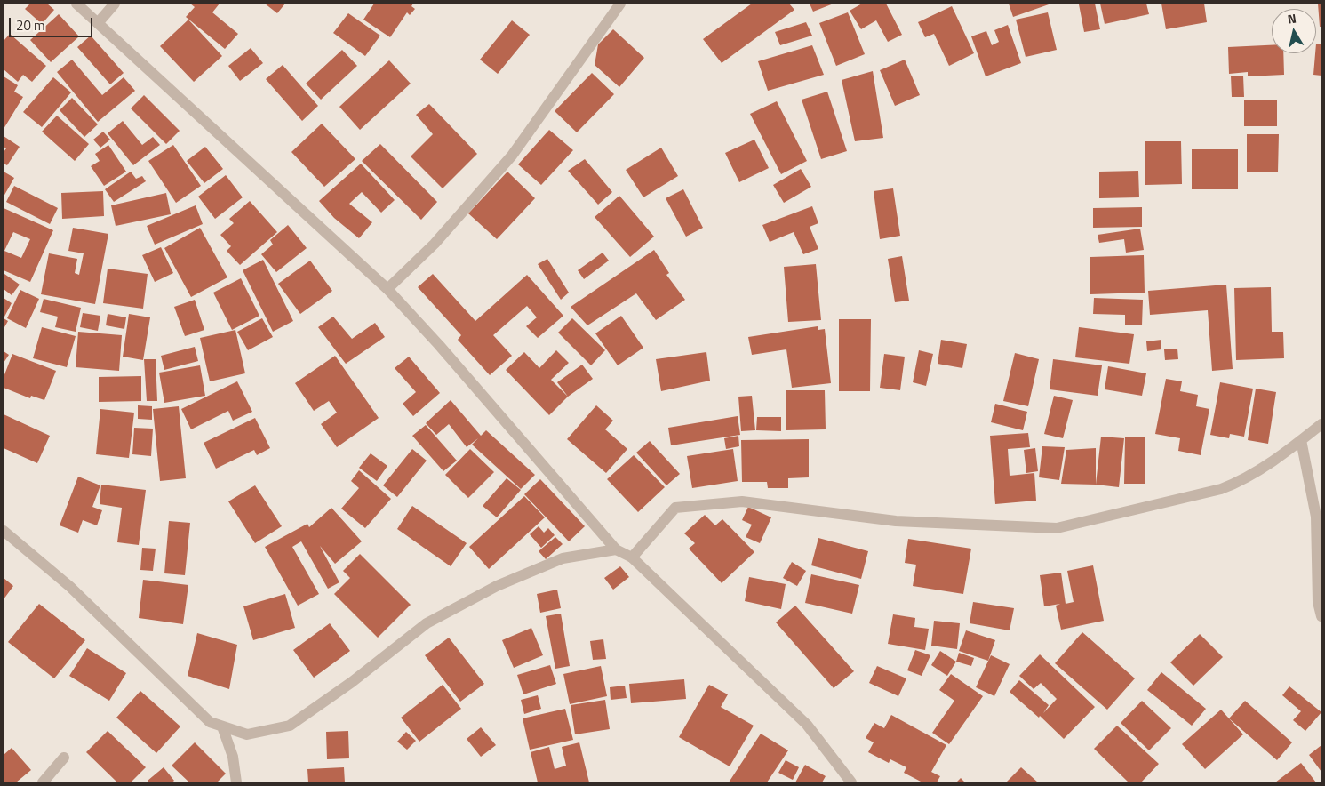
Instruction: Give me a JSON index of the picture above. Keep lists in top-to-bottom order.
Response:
{
  "scale_bar": "20 m",
  "north": "top"
}
